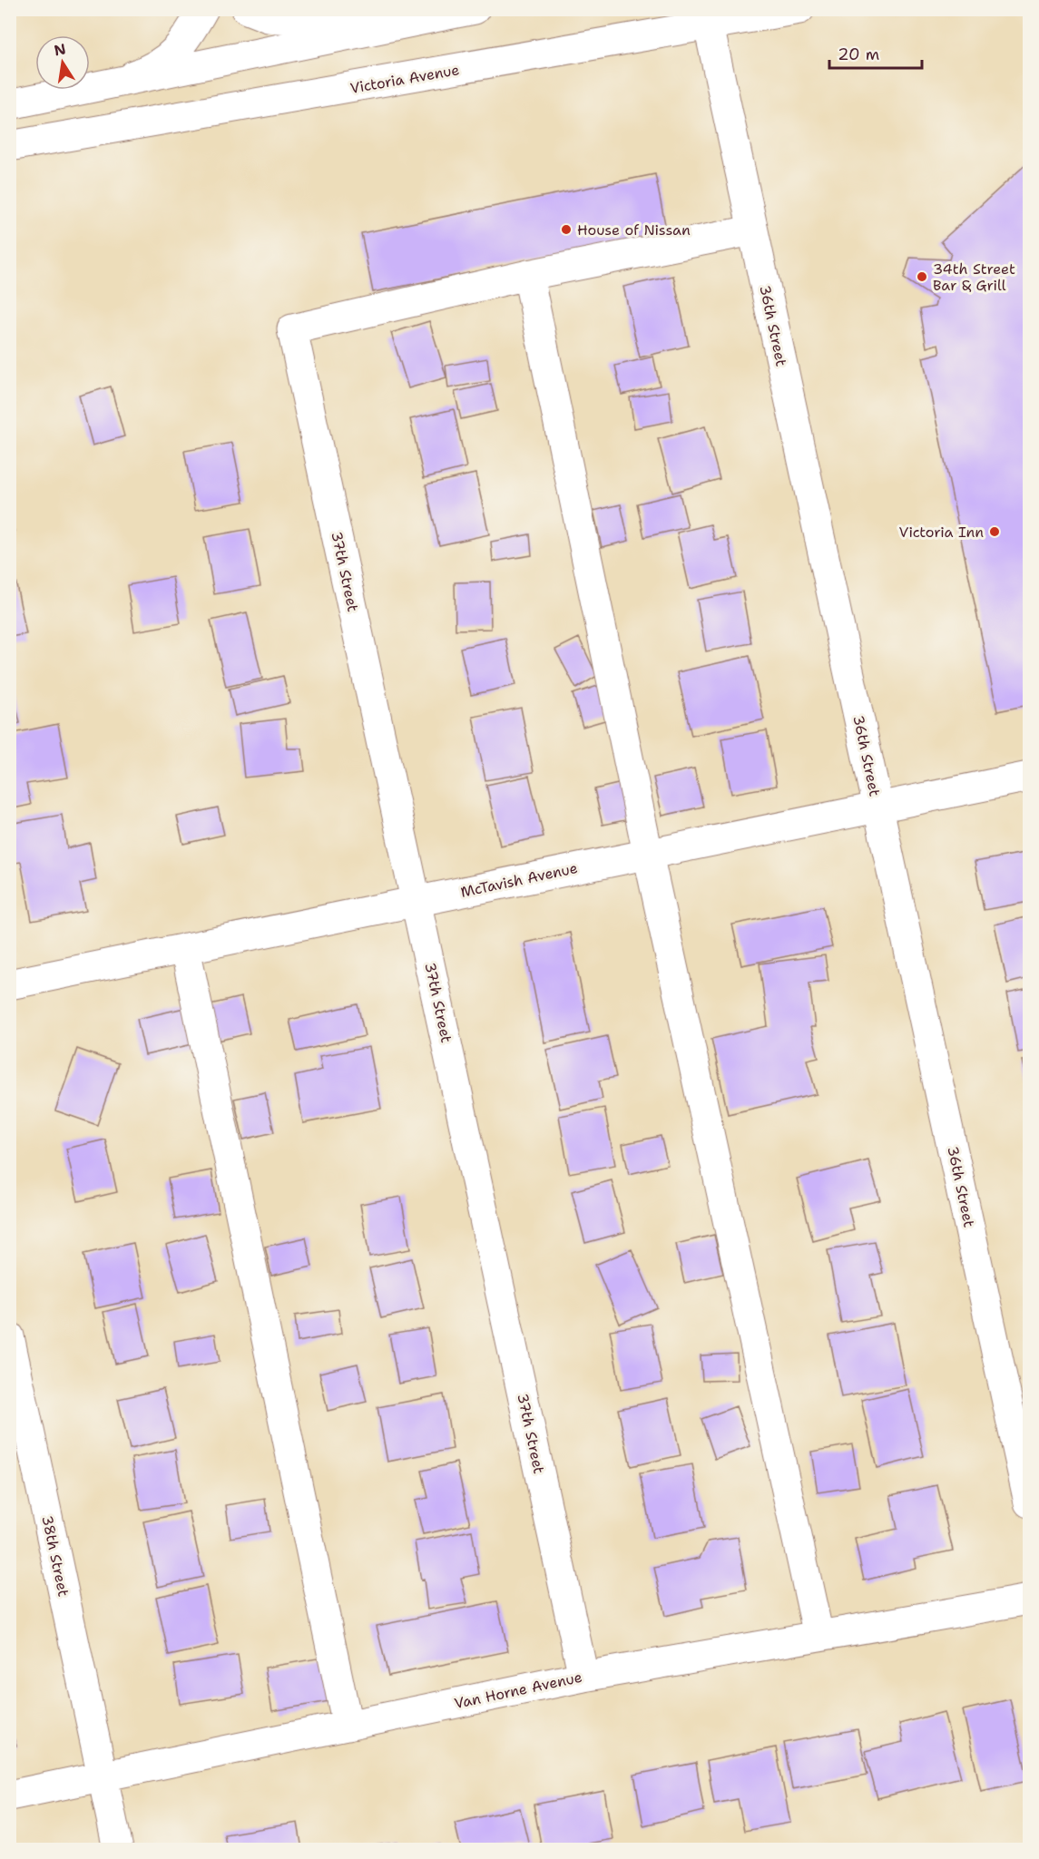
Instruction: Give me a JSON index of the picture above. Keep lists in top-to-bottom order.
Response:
{
  "streets": {
    "street": [
      "Victoria Avenue",
      "36th Street",
      "37th Street",
      "McTavish Avenue",
      "38th Street",
      "Van Horne Avenue"
    ]
  },
  "crossings": [
    ["Victoria Avenue", "36th Street"],
    ["36th Street", "McTavish Avenue"],
    ["37th Street", "McTavish Avenue"],
    ["37th Street", "Van Horne Avenue"],
    ["38th Street", "Van Horne Avenue"]
  ],
  "places": ["House of Nissan", "34th Street Bar & Grill", "Victoria Inn"],
  "scale_bar": "20 m",
  "north": "top"
}
